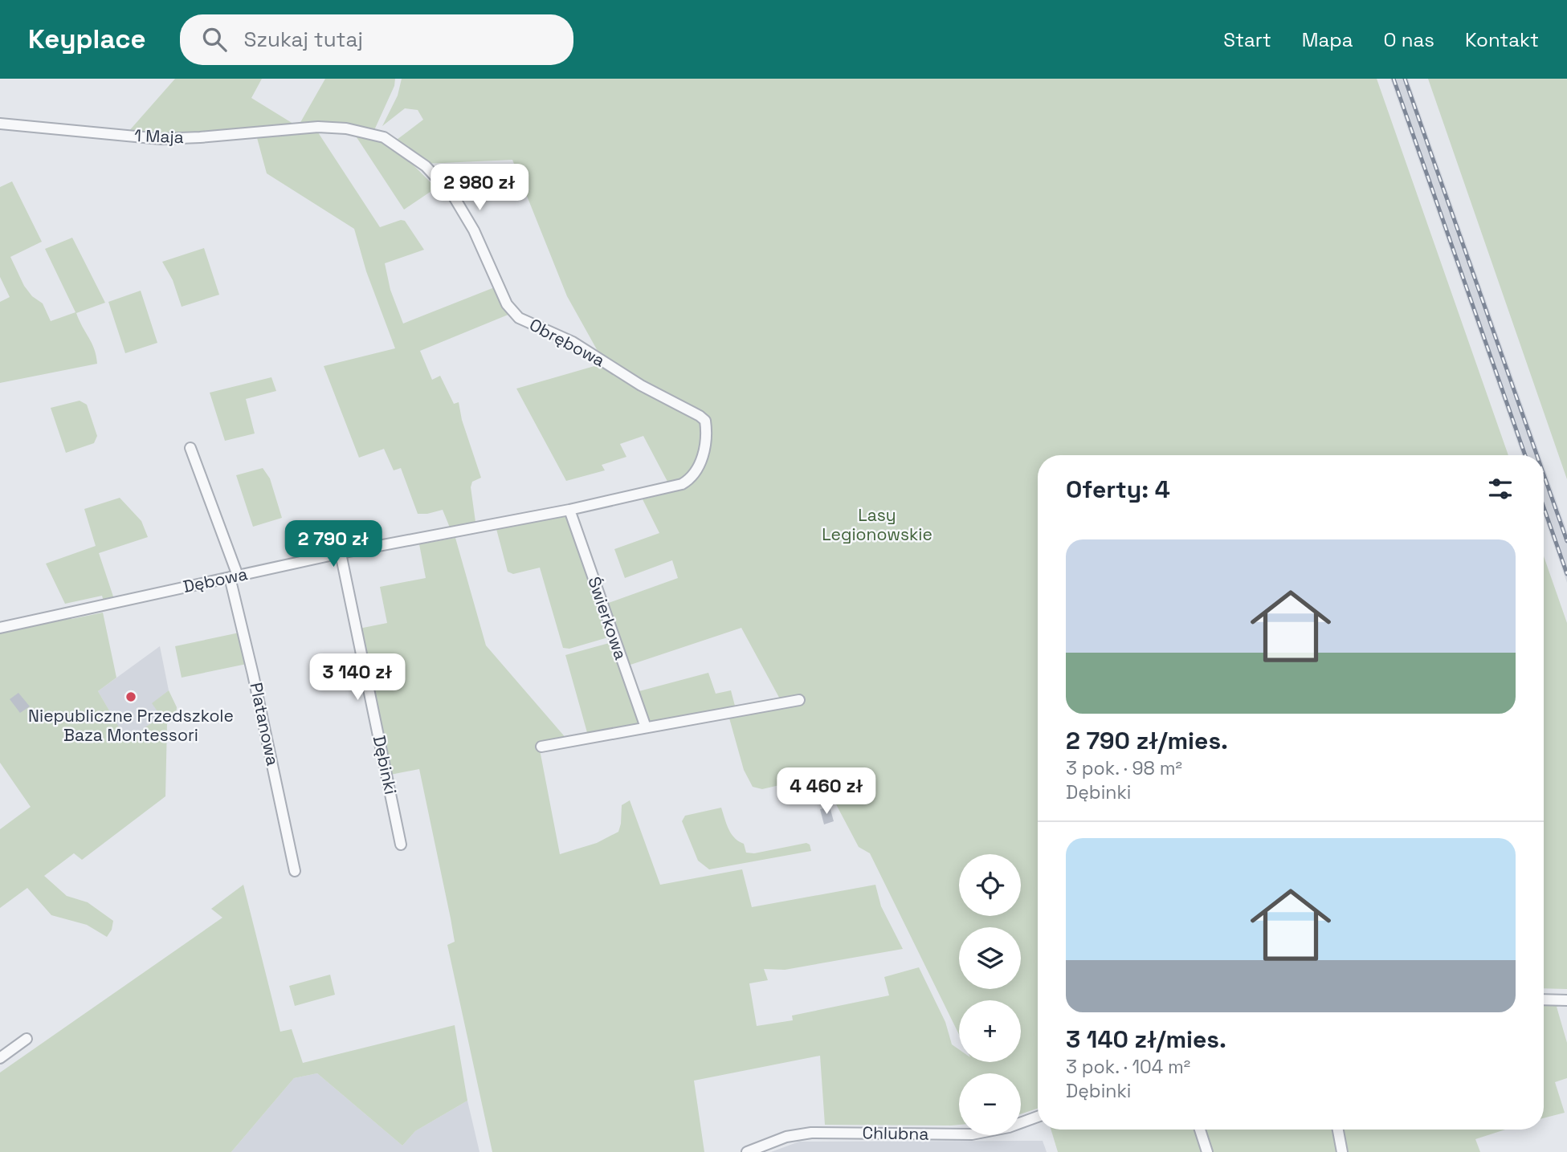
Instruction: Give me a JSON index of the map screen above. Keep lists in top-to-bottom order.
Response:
{
  "streets": {
    "street": [
      "1 Maja",
      "Obrębowa",
      "Dębowa",
      "Świerkowa",
      "Platanowa",
      "Dębinki",
      "Chlubna"
    ]
  },
  "crossings": [
    ["1 Maja", "Obrębowa"],
    ["Obrębowa", "Dębowa"],
    ["Dębowa", "Świerkowa"],
    ["Dębowa", "Platanowa"],
    ["Dębowa", "Dębinki"]
  ],
  "parks": ["Lasy Legionowskie"],
  "places": ["Niepubliczne Przedszkole Baza Montessori"],
  "page": {
    "header": "Keyplace",
    "search": "Szukaj tutaj",
    "nav": [
      "Start",
      "Mapa",
      "O nas",
      "Kontakt"
    ],
    "price": [
      "2 980 zł",
      "2 790 zł",
      "3 140 zł",
      "4 460 zł"
    ],
    "heading": "Oferty: 4",
    "list": [
      {
        "name": "2 790 zł/mies.",
        "note": "3 pok. · 98 m² · Dębinki"
      },
      {
        "name": "3 140 zł/mies.",
        "note": "3 pok. · 104 m² · Dębinki"
      }
    ],
    "map_buttons": ["+", "−"]
  }
}
